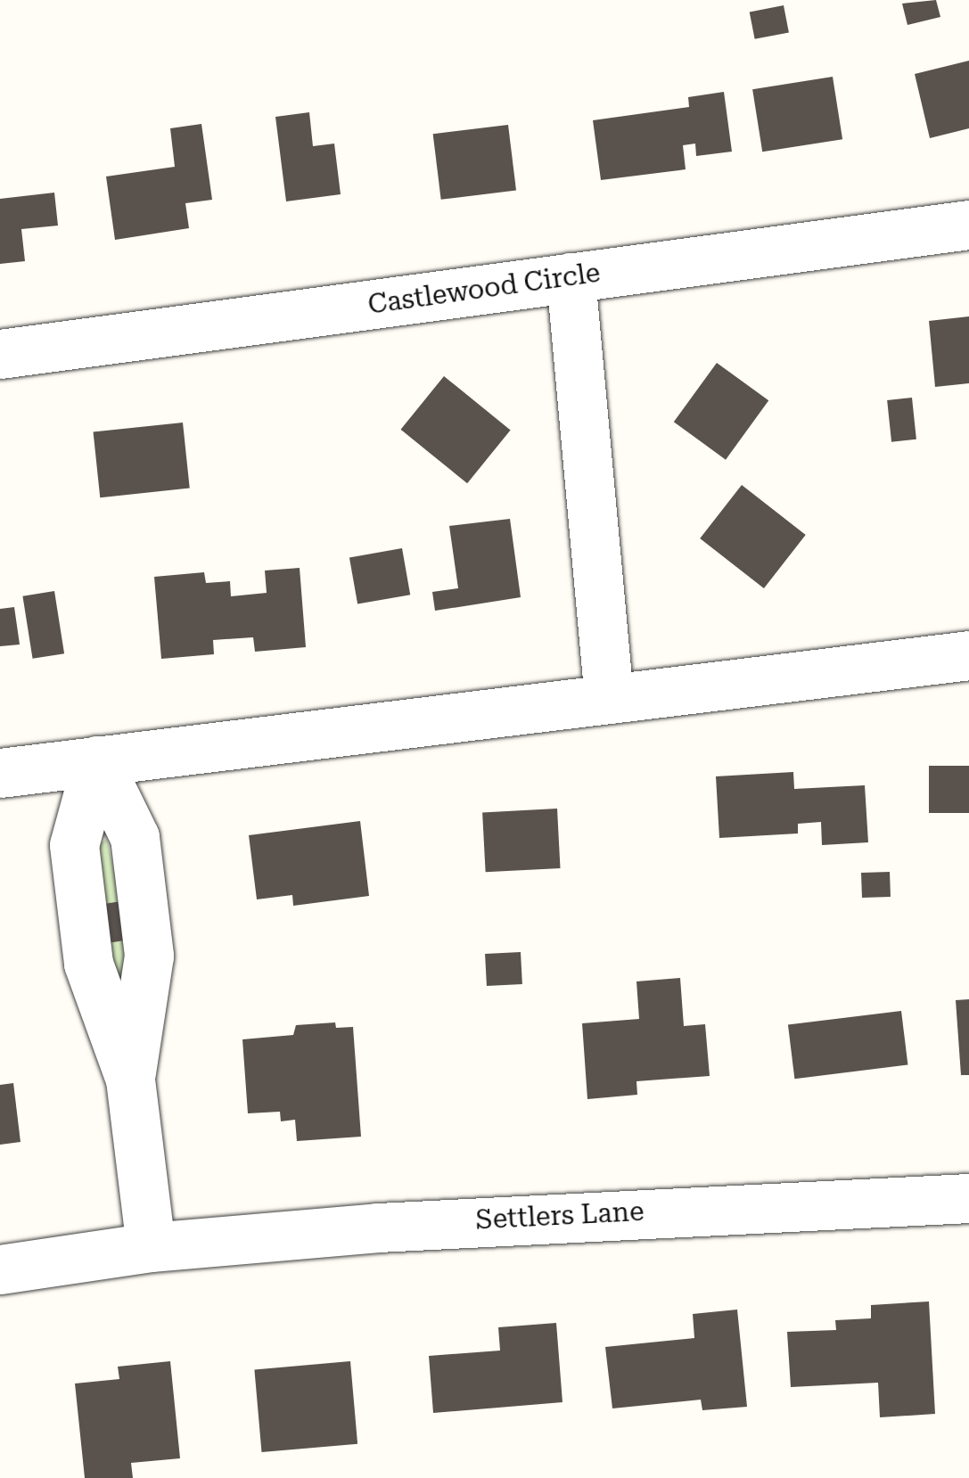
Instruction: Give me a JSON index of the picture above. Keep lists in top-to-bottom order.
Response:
{
  "streets": {
    "street": ["Castlewood Circle", "Settlers Lane"]
  }
}
